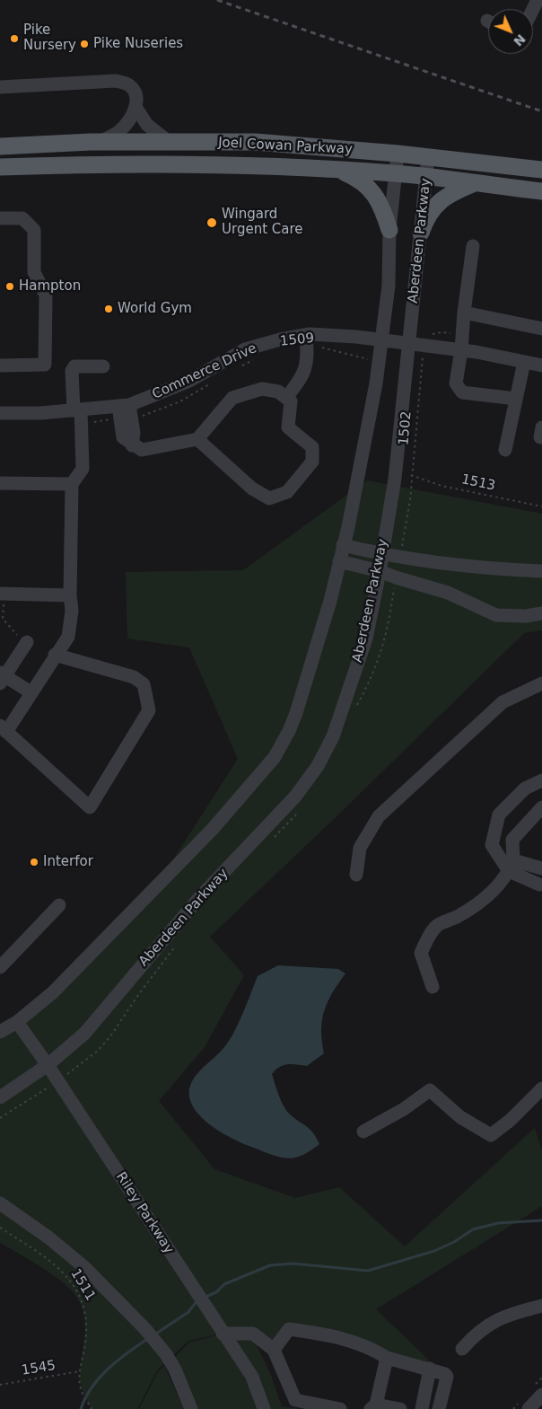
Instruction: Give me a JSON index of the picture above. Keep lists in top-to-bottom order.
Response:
{
  "streets": {
    "main road": ["Joel Cowan Parkway"],
    "street": ["Aberdeen Parkway", "Commerce Drive", "Riley Parkway"],
    "path": [
      "1509",
      "1502",
      "1513",
      "1511",
      "1545"
    ]
  },
  "crossings": [
    ["Joel Cowan Parkway", "Aberdeen Parkway"],
    ["Aberdeen Parkway", "1509"],
    ["Aberdeen Parkway", "Commerce Drive"],
    ["Aberdeen Parkway", "1502"],
    ["Aberdeen Parkway", "Riley Parkway"],
    ["1509", "Commerce Drive"],
    ["Commerce Drive", "1502"],
    ["1502", "1513"],
    ["1511", "1545"]
  ],
  "places": [
    "Pike Nursery",
    "Pike Nuseries",
    "Wingard Urgent Care",
    "Hampton",
    "World Gym",
    "Interfor"
  ],
  "north": "bottom right"
}
